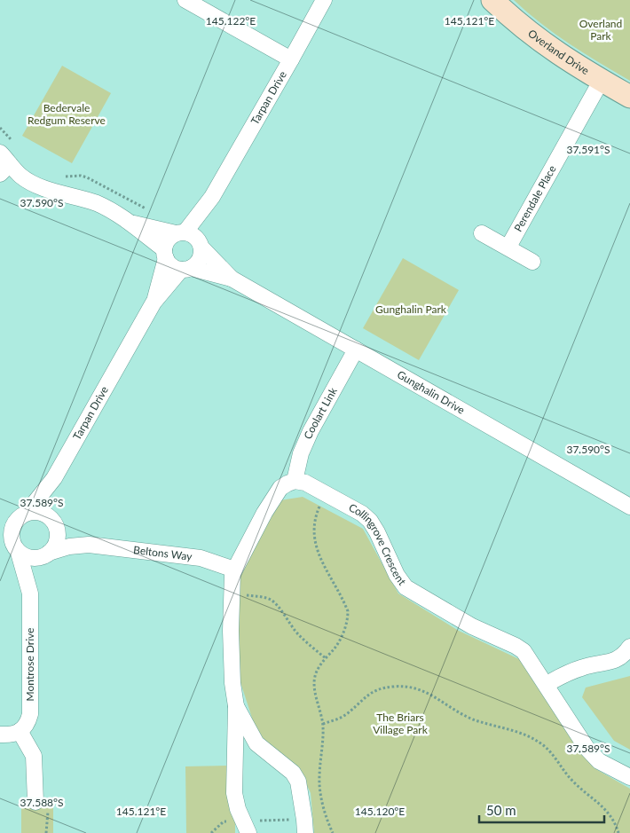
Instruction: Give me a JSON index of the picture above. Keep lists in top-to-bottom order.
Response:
{
  "streets": {
    "street": [
      "Overland Drive",
      "Tarpan Drive",
      "Perendale Place",
      "Gunghalin Drive",
      "Coolart Link",
      "Collingrove Crescent",
      "Beltons Way",
      "Montrose Drive"
    ]
  },
  "crossings": [
    ["Overland Drive", "Perendale Place"],
    ["Tarpan Drive", "Gunghalin Drive"],
    ["Tarpan Drive", "Beltons Way"],
    ["Tarpan Drive", "Montrose Drive"],
    ["Gunghalin Drive", "Coolart Link"],
    ["Coolart Link", "Collingrove Crescent"],
    ["Beltons Way", "Montrose Drive"]
  ],
  "parks": [
    "Overland Park",
    "Bedervale Redgum Reserve",
    "Gunghalin Park",
    "The Briars Village Park"
  ],
  "scale_bar": "50 m",
  "coordinates": [
    "145.122°E",
    "145.121°E",
    "37.591°S",
    "37.590°S",
    "37.589°S",
    "37.588°S",
    "145.120°E"
  ]
}
